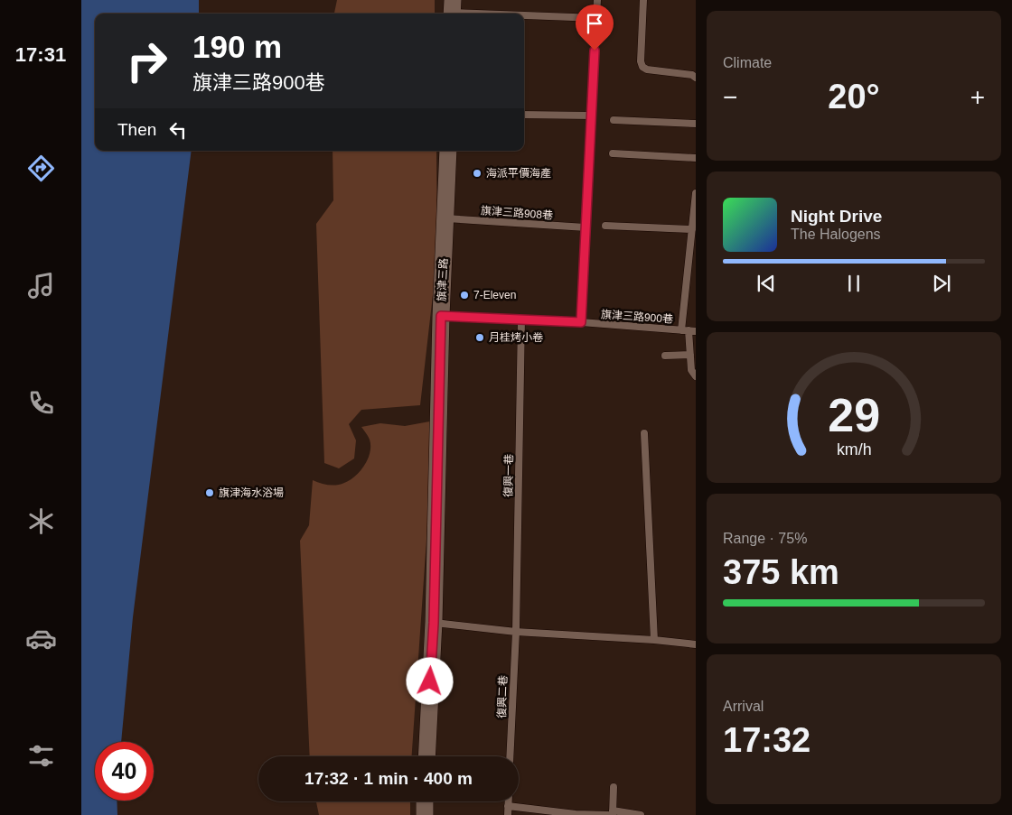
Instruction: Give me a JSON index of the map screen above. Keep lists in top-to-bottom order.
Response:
{
  "streets": {
    "street": ["旗津三路"],
    "lane": [
      "旗津三路908巷",
      "旗津三路900巷",
      "復興一巷",
      "復興二巷"
    ]
  },
  "crossings": [
    ["旗津三路908巷", "旗津三路"],
    ["旗津三路", "旗津三路900巷"],
    ["旗津三路900巷", "復興一巷"],
    ["復興一巷", "復興二巷"]
  ],
  "places": [
    "海派平價海產",
    "7-Eleven",
    "月桂烤小卷",
    "旗津海水浴場"
  ],
  "page": {
    "tabs": "17:31",
    "tile": [
      "Climate",
      ["Range · 75%", "375 km"],
      ["Arrival", "17:32"]
    ],
    "turn": ["190 m", "旗津三路900巷"],
    "heat": ["−", "20°", "+"],
    "then": "Then",
    "song": ["Night Drive", "The Halogens"],
    "limit": "40",
    "trip": "17:32 · 1 min · 400 m",
    "gauge": ["29", "km/h"]
  }
}
